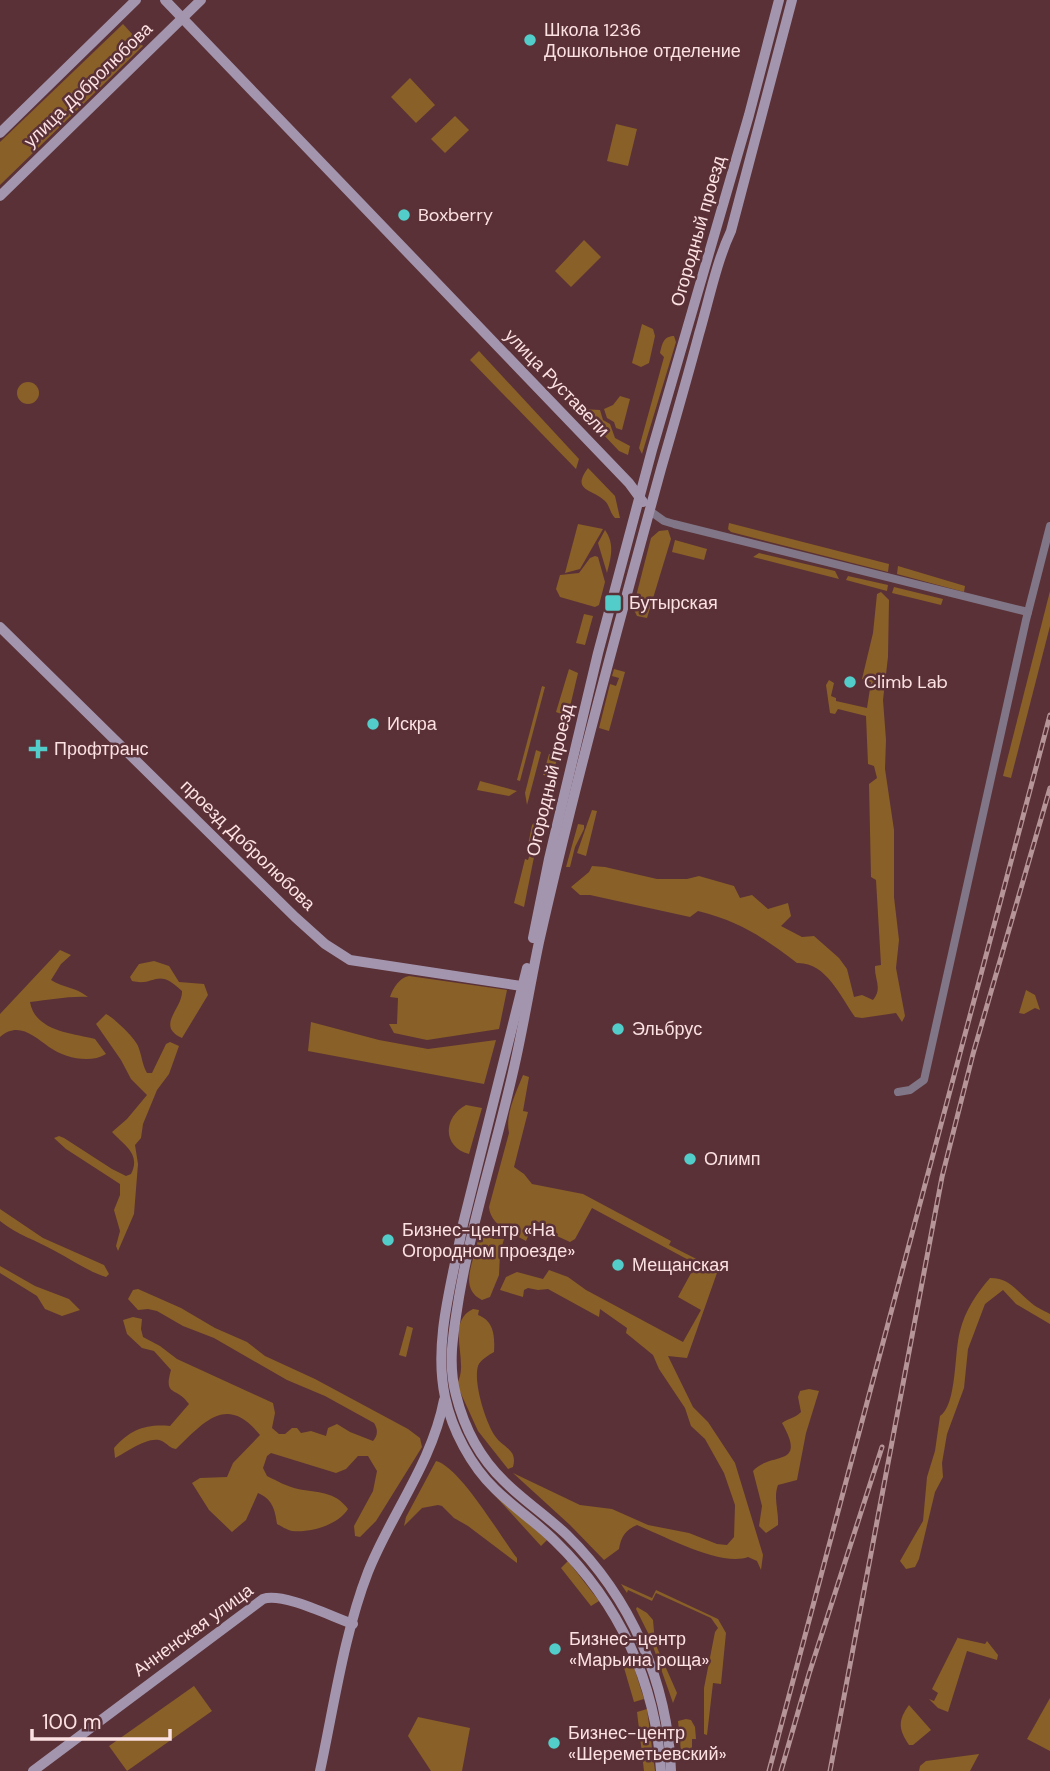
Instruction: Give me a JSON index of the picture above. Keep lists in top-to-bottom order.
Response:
{
  "streets": {
    "main road": [
      "улица Добролюбова",
      "Огородный проезд",
      "улица Руставели",
      "проезд Добролюбова",
      "Анненская улица"
    ]
  },
  "crossings": [
    ["улица Добролюбова", "улица Руставели"],
    ["Огородный проезд", "улица Руставели"],
    ["Огородный проезд", "проезд Добролюбова"]
  ],
  "places": {
    "other": [
      "Школа 1236 Дошкольное отделение",
      "Boxberry",
      "Climb Lab",
      "Искра",
      "Эльбрус",
      "Олимп",
      "Бизнес-центр «На Огородном проезде»",
      "Мещанская",
      "Бизнес-центр «Марьина роща»",
      "Бизнес-центр «Шереметьевский»"
    ],
    "transit": ["Бутырская"],
    "health": ["Профтранс"]
  },
  "scale_bar": "100 m"
}
